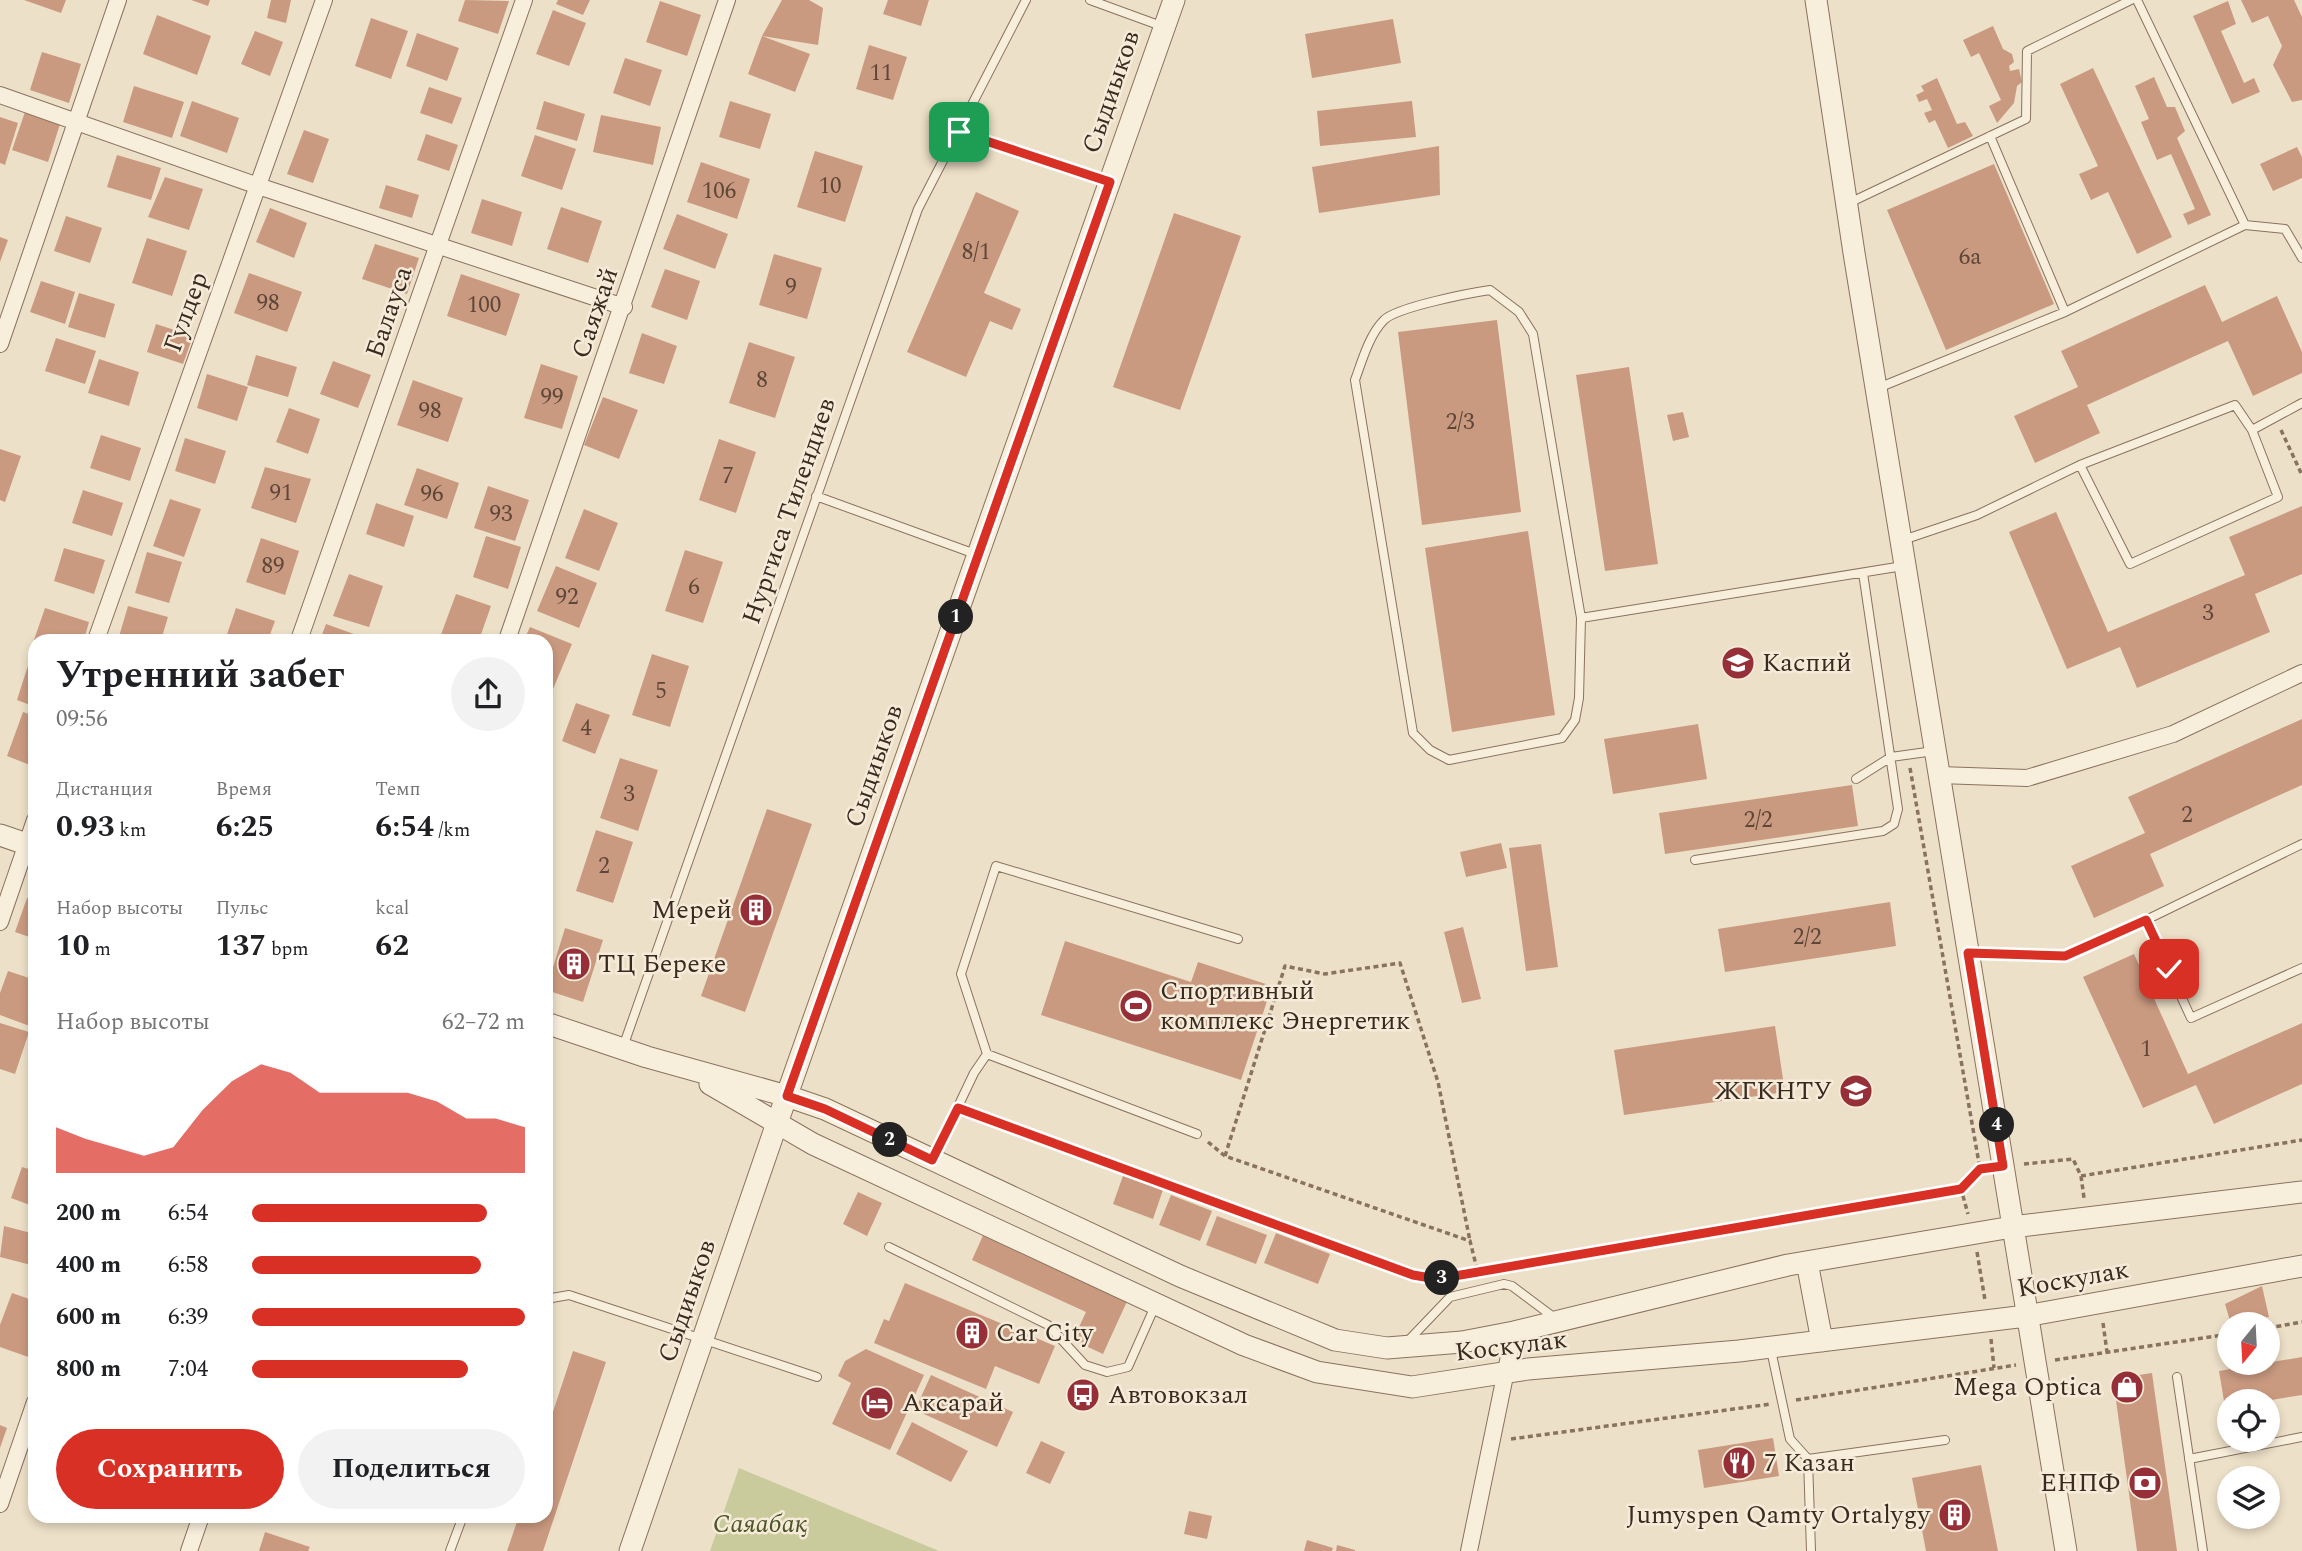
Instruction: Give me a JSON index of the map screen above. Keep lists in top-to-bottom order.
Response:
{
  "streets": {
    "street": [
      "Сыдиыков",
      "Гулдер",
      "Балауса",
      "Саяжай",
      "Коскулак"
    ],
    "lane": ["Нургиса Тилендиев"]
  },
  "crossings": [
    ["Сыдиыков", "Коскулак"]
  ],
  "parks": ["Саяабақ"],
  "places": {
    "school or university": ["Каспий", "ЖГКНТУ"],
    "building": [
      "Мерей",
      "ТЦ Береке",
      "Car City",
      "Jumyspen Qamty Ortalygy"
    ],
    "sports": ["Спортивный комплекс Энергетик"],
    "shop": ["Mega Optica"],
    "bus stop": ["Автовокзал"],
    "hotel": ["Аксарай"],
    "restaurant": ["7 Казан"],
    "bank": ["ЕНПФ"]
  },
  "house_numbers": [
    "11",
    "10",
    "106",
    "8/1",
    "6а",
    "9",
    "98",
    "100",
    "8",
    "99",
    "98",
    "2/3",
    "7",
    "91",
    "96",
    "93",
    "89",
    "6",
    "92",
    "3",
    "5",
    "4",
    "3",
    "2",
    "2/2",
    "2",
    "2/2",
    "1"
  ],
  "north": "bottom",
  "page": {
    "pins": [
      "1",
      "4",
      "2",
      "3"
    ],
    "heading": ["Утренний забег", "09:56"],
    "stats": [
      ["Дистанция", "0.93 km"],
      ["Время", "6:25"],
      ["Темп", "6:54 /km"],
      ["Набор высоты", "10 m"],
      ["Пульс", "137 bpm"],
      ["kcal", "62"]
    ],
    "chart": ["Набор высоты", "62–72 m"],
    "list": [
      {
        "name": "200 m",
        "note": "6:54"
      },
      {
        "name": "400 m",
        "note": "6:58"
      },
      {
        "name": "600 m",
        "note": "6:39"
      },
      {
        "name": "800 m",
        "note": "7:04"
      }
    ],
    "buttons": ["Сохранить", "Поделиться"]
  }
}
